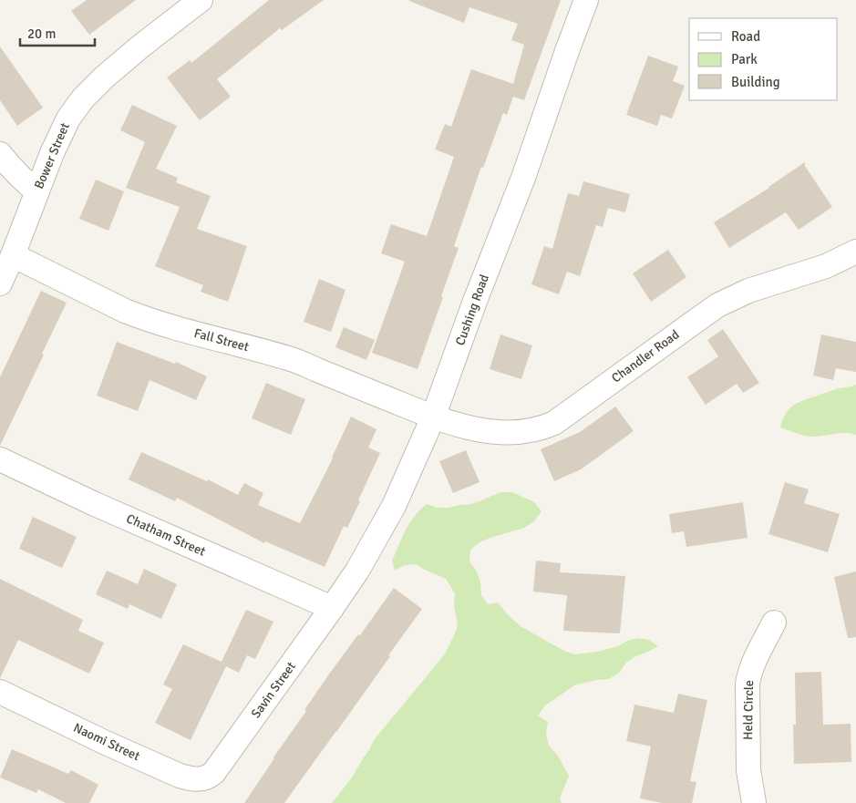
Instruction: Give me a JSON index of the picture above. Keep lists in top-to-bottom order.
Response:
{
  "streets": {
    "street": [
      "Bower Street",
      "Cushing Road",
      "Fall Street",
      "Chandler Road",
      "Chatham Street",
      "Savin Street",
      "Held Circle",
      "Naomi Street"
    ]
  },
  "crossings": [
    ["Bower Street", "Fall Street"],
    ["Cushing Road", "Fall Street"],
    ["Cushing Road", "Chandler Road"],
    ["Cushing Road", "Chatham Street"],
    ["Cushing Road", "Savin Street"],
    ["Fall Street", "Chandler Road"],
    ["Chatham Street", "Savin Street"],
    ["Savin Street", "Naomi Street"]
  ],
  "legend": ["Road", "Park", "Building"],
  "scale_bar": "20 m"
}
